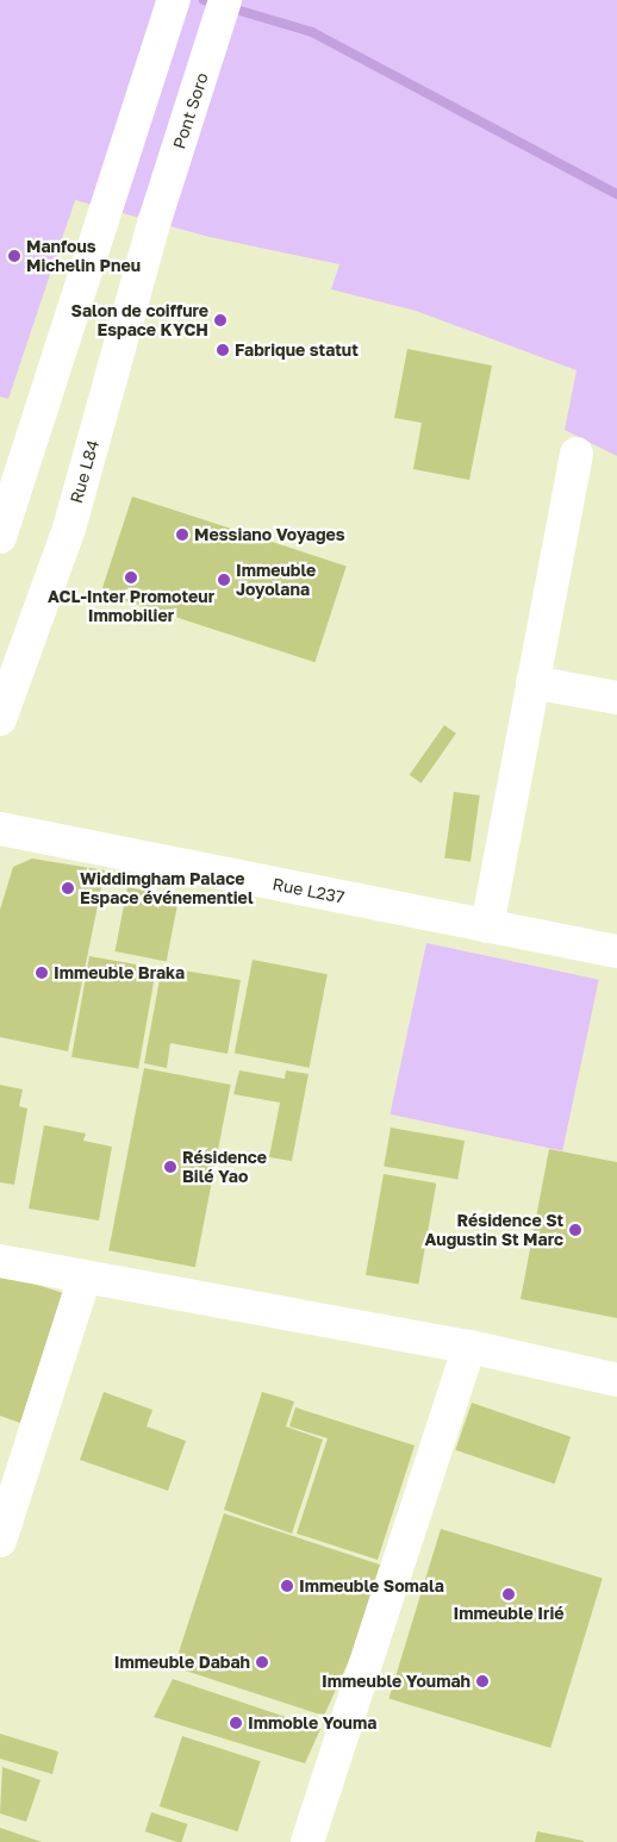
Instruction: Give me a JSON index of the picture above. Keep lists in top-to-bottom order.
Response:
{
  "streets": {
    "street": ["Pont Soro", "Rue L84", "Rue L237"]
  },
  "crossings": [
    ["Pont Soro", "Rue L84"]
  ],
  "places": [
    "Manfous Michelin Pneu",
    "Salon de coiffure Espace KYCH",
    "Fabrique statut",
    "Messiano Voyages",
    "ACL-Inter Promoteur Immobilier",
    "Immeuble Joyolana",
    "Widdimgham Palace Espace événementiel",
    "Immeuble Braka",
    "Résidence Bilé Yao",
    "Résidence St Augustin St Marc",
    "Immeuble Somala",
    "Immeuble Irié",
    "Immeuble Dabah",
    "Immeuble Youmah",
    "Immoble Youma"
  ]
}
